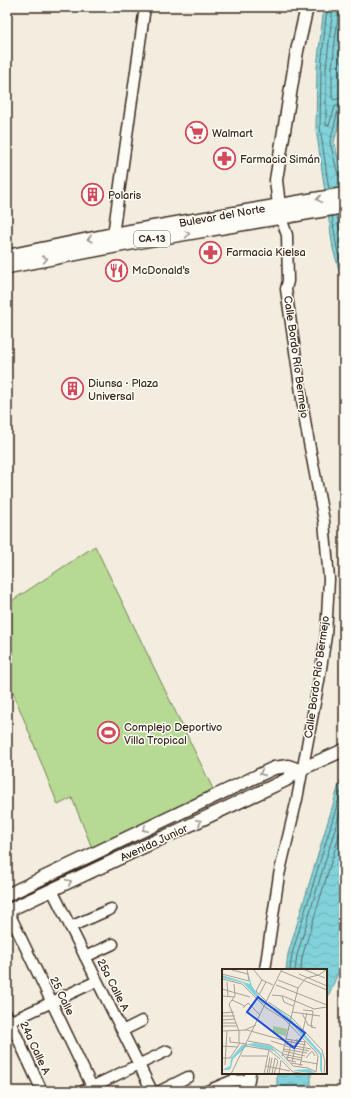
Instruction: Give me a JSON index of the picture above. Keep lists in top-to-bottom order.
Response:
{
  "streets": {
    "highway": ["Bulevar del Norte", "CA-13"],
    "main road": ["Calle Bordo Río Bermejo", "Avenida Junior"],
    "street": ["25a Calle A", "25 Calle", "24a Calle A"]
  },
  "crossings": [
    ["Bulevar del Norte", "Calle Bordo Río Bermejo"],
    ["Calle Bordo Río Bermejo", "Avenida Junior"],
    ["Avenida Junior", "25a Calle A"],
    ["Avenida Junior", "25 Calle"]
  ],
  "places": {
    "supermarket": ["Walmart"],
    "pharmacy": ["Farmacia Simán", "Farmacia Kielsa"],
    "building": ["Polaris", "Diunsa • Plaza Universal"],
    "restaurant": ["McDonald's"],
    "sports": ["Complejo Deportivo Villa Tropical"]
  }
}
